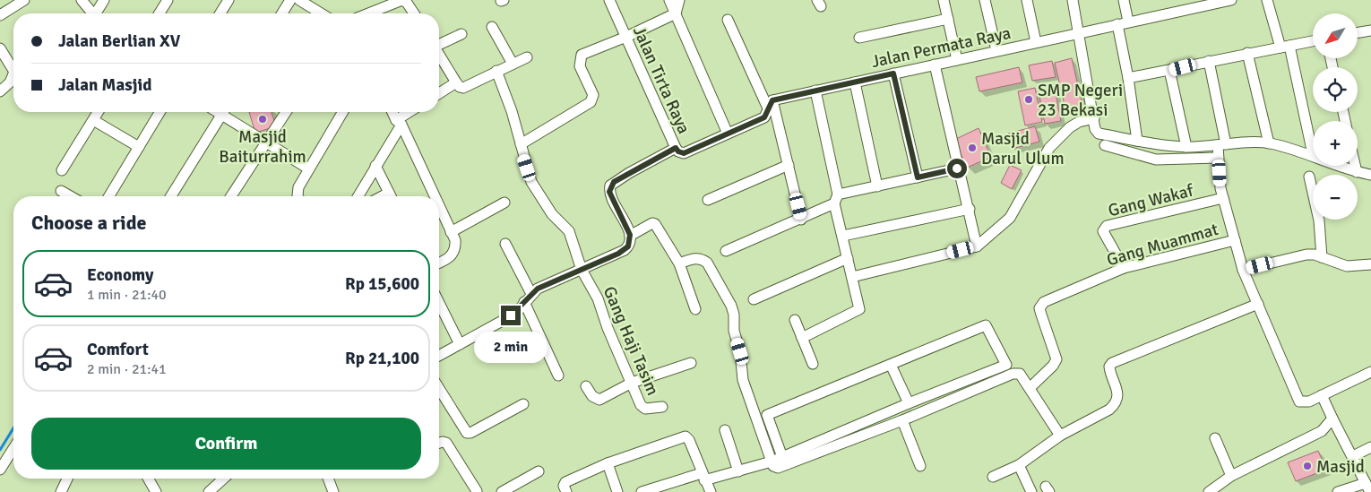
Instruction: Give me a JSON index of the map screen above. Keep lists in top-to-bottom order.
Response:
{
  "streets": {
    "street": [
      "Jalan Permata Raya",
      "Jalan Tirta Raya",
      "Gang Wakaf",
      "Gang Muammat",
      "Gang Haji Tasim"
    ]
  },
  "crossings": [
    ["Jalan Permata Raya", "Jalan Tirta Raya"],
    ["Gang Wakaf", "Gang Muammat"]
  ],
  "places": [
    "SMP Negeri 23 Bekasi",
    "Masjid Baiturrahim",
    "Masjid Darul Ulum",
    "Masjid"
  ],
  "north": "bottom left",
  "page": {
    "map_buttons": ["+", "−"],
    "banner": ["Jalan Berlian XV", "Jalan Masjid"],
    "heading": "Choose a ride",
    "list": [
      {
        "name": "Economy",
        "note": "1 min · 21:40",
        "value": "Rp 15,600"
      },
      {
        "name": "Comfort",
        "note": "2 min · 21:41",
        "value": "Rp 21,100"
      }
    ],
    "bubble": "2 min",
    "buttons": "Confirm"
  }
}
